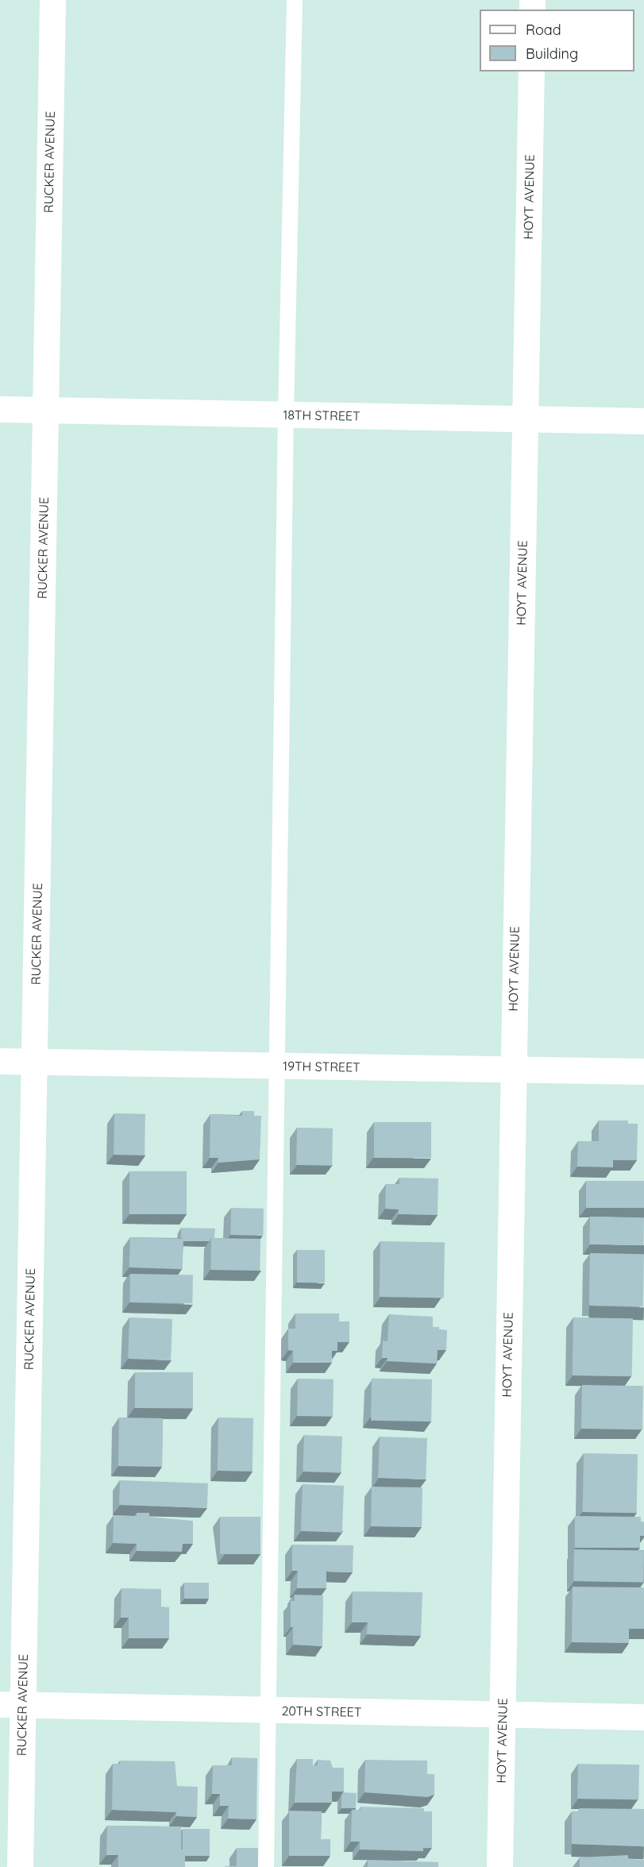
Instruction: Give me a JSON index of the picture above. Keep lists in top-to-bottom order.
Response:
{
  "streets": {
    "street": [
      "RUCKER AVENUE",
      "HOYT AVENUE",
      "18TH STREET",
      "19TH STREET",
      "20TH STREET"
    ]
  },
  "crossings": [
    ["RUCKER AVENUE", "18TH STREET"],
    ["RUCKER AVENUE", "19TH STREET"],
    ["RUCKER AVENUE", "20TH STREET"],
    ["HOYT AVENUE", "18TH STREET"],
    ["HOYT AVENUE", "19TH STREET"],
    ["HOYT AVENUE", "20TH STREET"]
  ],
  "legend": ["Road", "Building"]
}
